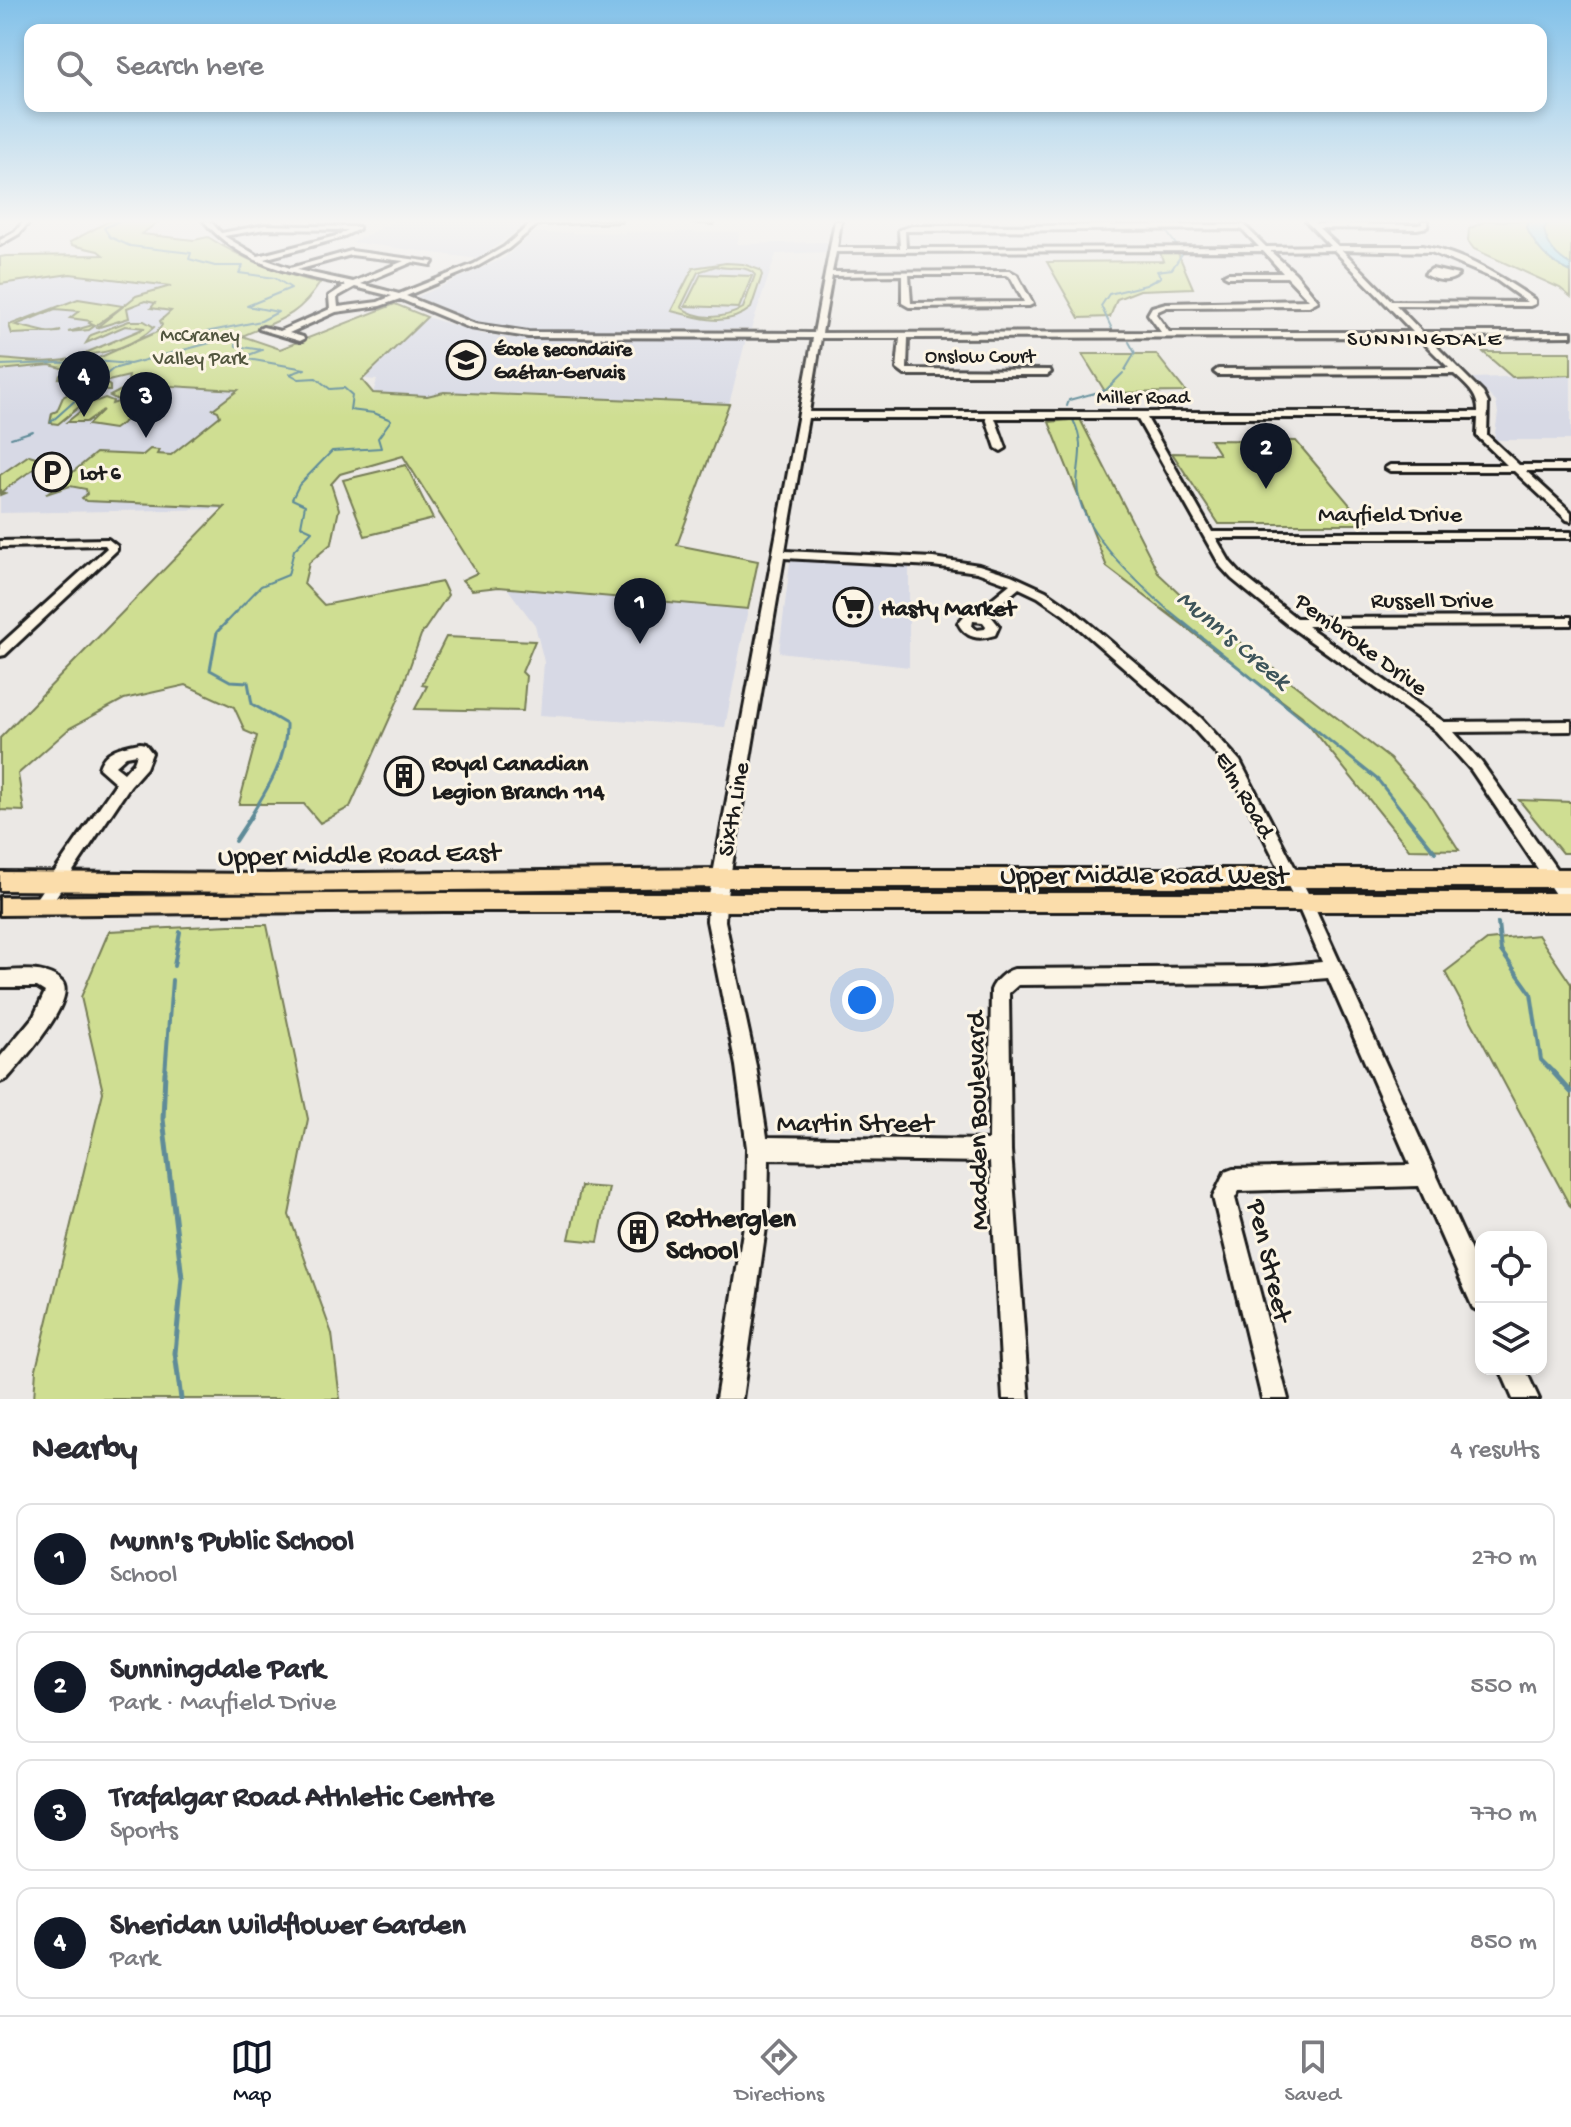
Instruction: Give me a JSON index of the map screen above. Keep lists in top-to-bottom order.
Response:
{
  "streets": {
    "main road": ["Upper Middle Road East", "Upper Middle Road West"],
    "street": [
      "Onslow Court",
      "Miller Road",
      "Mayfield Drive",
      "Russell Drive",
      "Pembroke Drive",
      "Elm Road",
      "Sixth Line",
      "Martin Street",
      "Madden Boulevard",
      "Pen Street"
    ]
  },
  "crossings": [
    ["Miller Road", "Pembroke Drive"],
    ["Miller Road", "Sixth Line"],
    ["Mayfield Drive", "Pembroke Drive"],
    ["Russell Drive", "Pembroke Drive"],
    ["Pembroke Drive", "Upper Middle Road West"],
    ["Elm Road", "Sixth Line"],
    ["Elm Road", "Upper Middle Road West"],
    ["Elm Road", "Madden Boulevard"],
    ["Elm Road", "Pen Street"],
    ["Sixth Line", "Upper Middle Road East"],
    ["Sixth Line", "Upper Middle Road West"],
    ["Sixth Line", "Martin Street"],
    ["Upper Middle Road East", "Upper Middle Road West"],
    ["Martin Street", "Madden Boulevard"]
  ],
  "districts": ["SUNNINGDALE"],
  "water": ["Munn's Creek"],
  "parks": ["McCraney Valley Park"],
  "places": {
    "school or university": ["École secondaire Gaétan-Gervais"],
    "parking": ["Lot 6"],
    "supermarket": ["Hasty Market"],
    "building": ["Royal Canadian Legion Branch 114", "Rotherglen School"]
  },
  "page": {
    "search": "Search here",
    "pins": [
      "4",
      "3",
      "2",
      "1"
    ],
    "heading": ["Nearby", "4 results"],
    "list": [
      {
        "mark": "1",
        "name": "Munn's Public School",
        "note": "School",
        "value": "270 m"
      },
      {
        "mark": "2",
        "name": "Sunningdale Park",
        "note": "Park · Mayfield Drive",
        "value": "550 m"
      },
      {
        "mark": "3",
        "name": "Trafalgar Road Athletic Centre",
        "note": "Sports",
        "value": "770 m"
      },
      {
        "mark": "4",
        "name": "Sheridan Wildflower Garden",
        "note": "Park",
        "value": "850 m"
      }
    ],
    "nav": ["Map", "Directions", "Saved"]
  }
}
